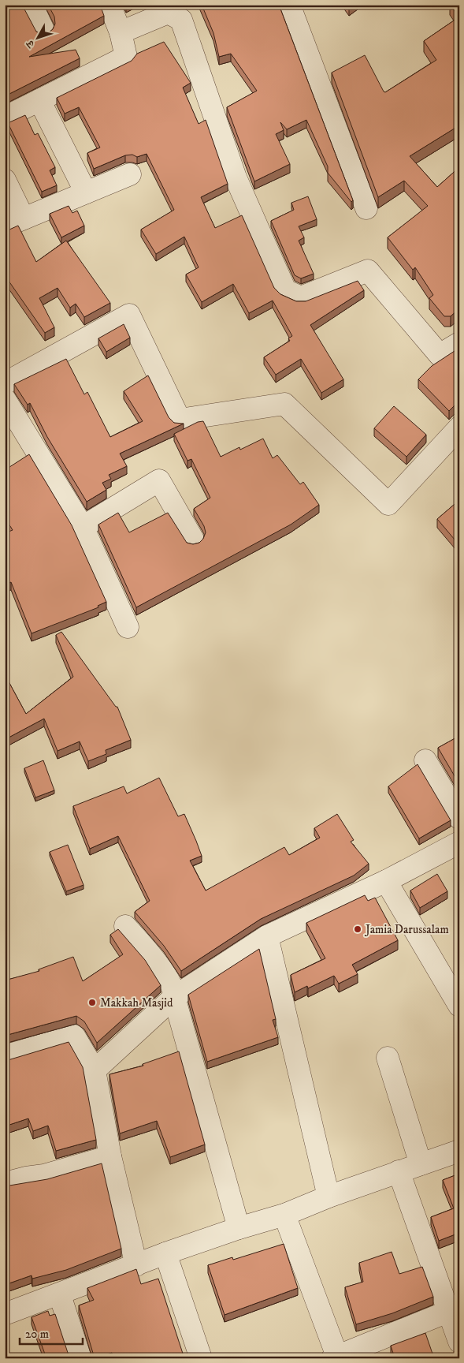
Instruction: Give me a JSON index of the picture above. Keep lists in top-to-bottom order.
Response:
{
  "places": ["Jamia Darussalam", "Makkah Masjid"],
  "scale_bar": "20 m",
  "north": "bottom left"
}
